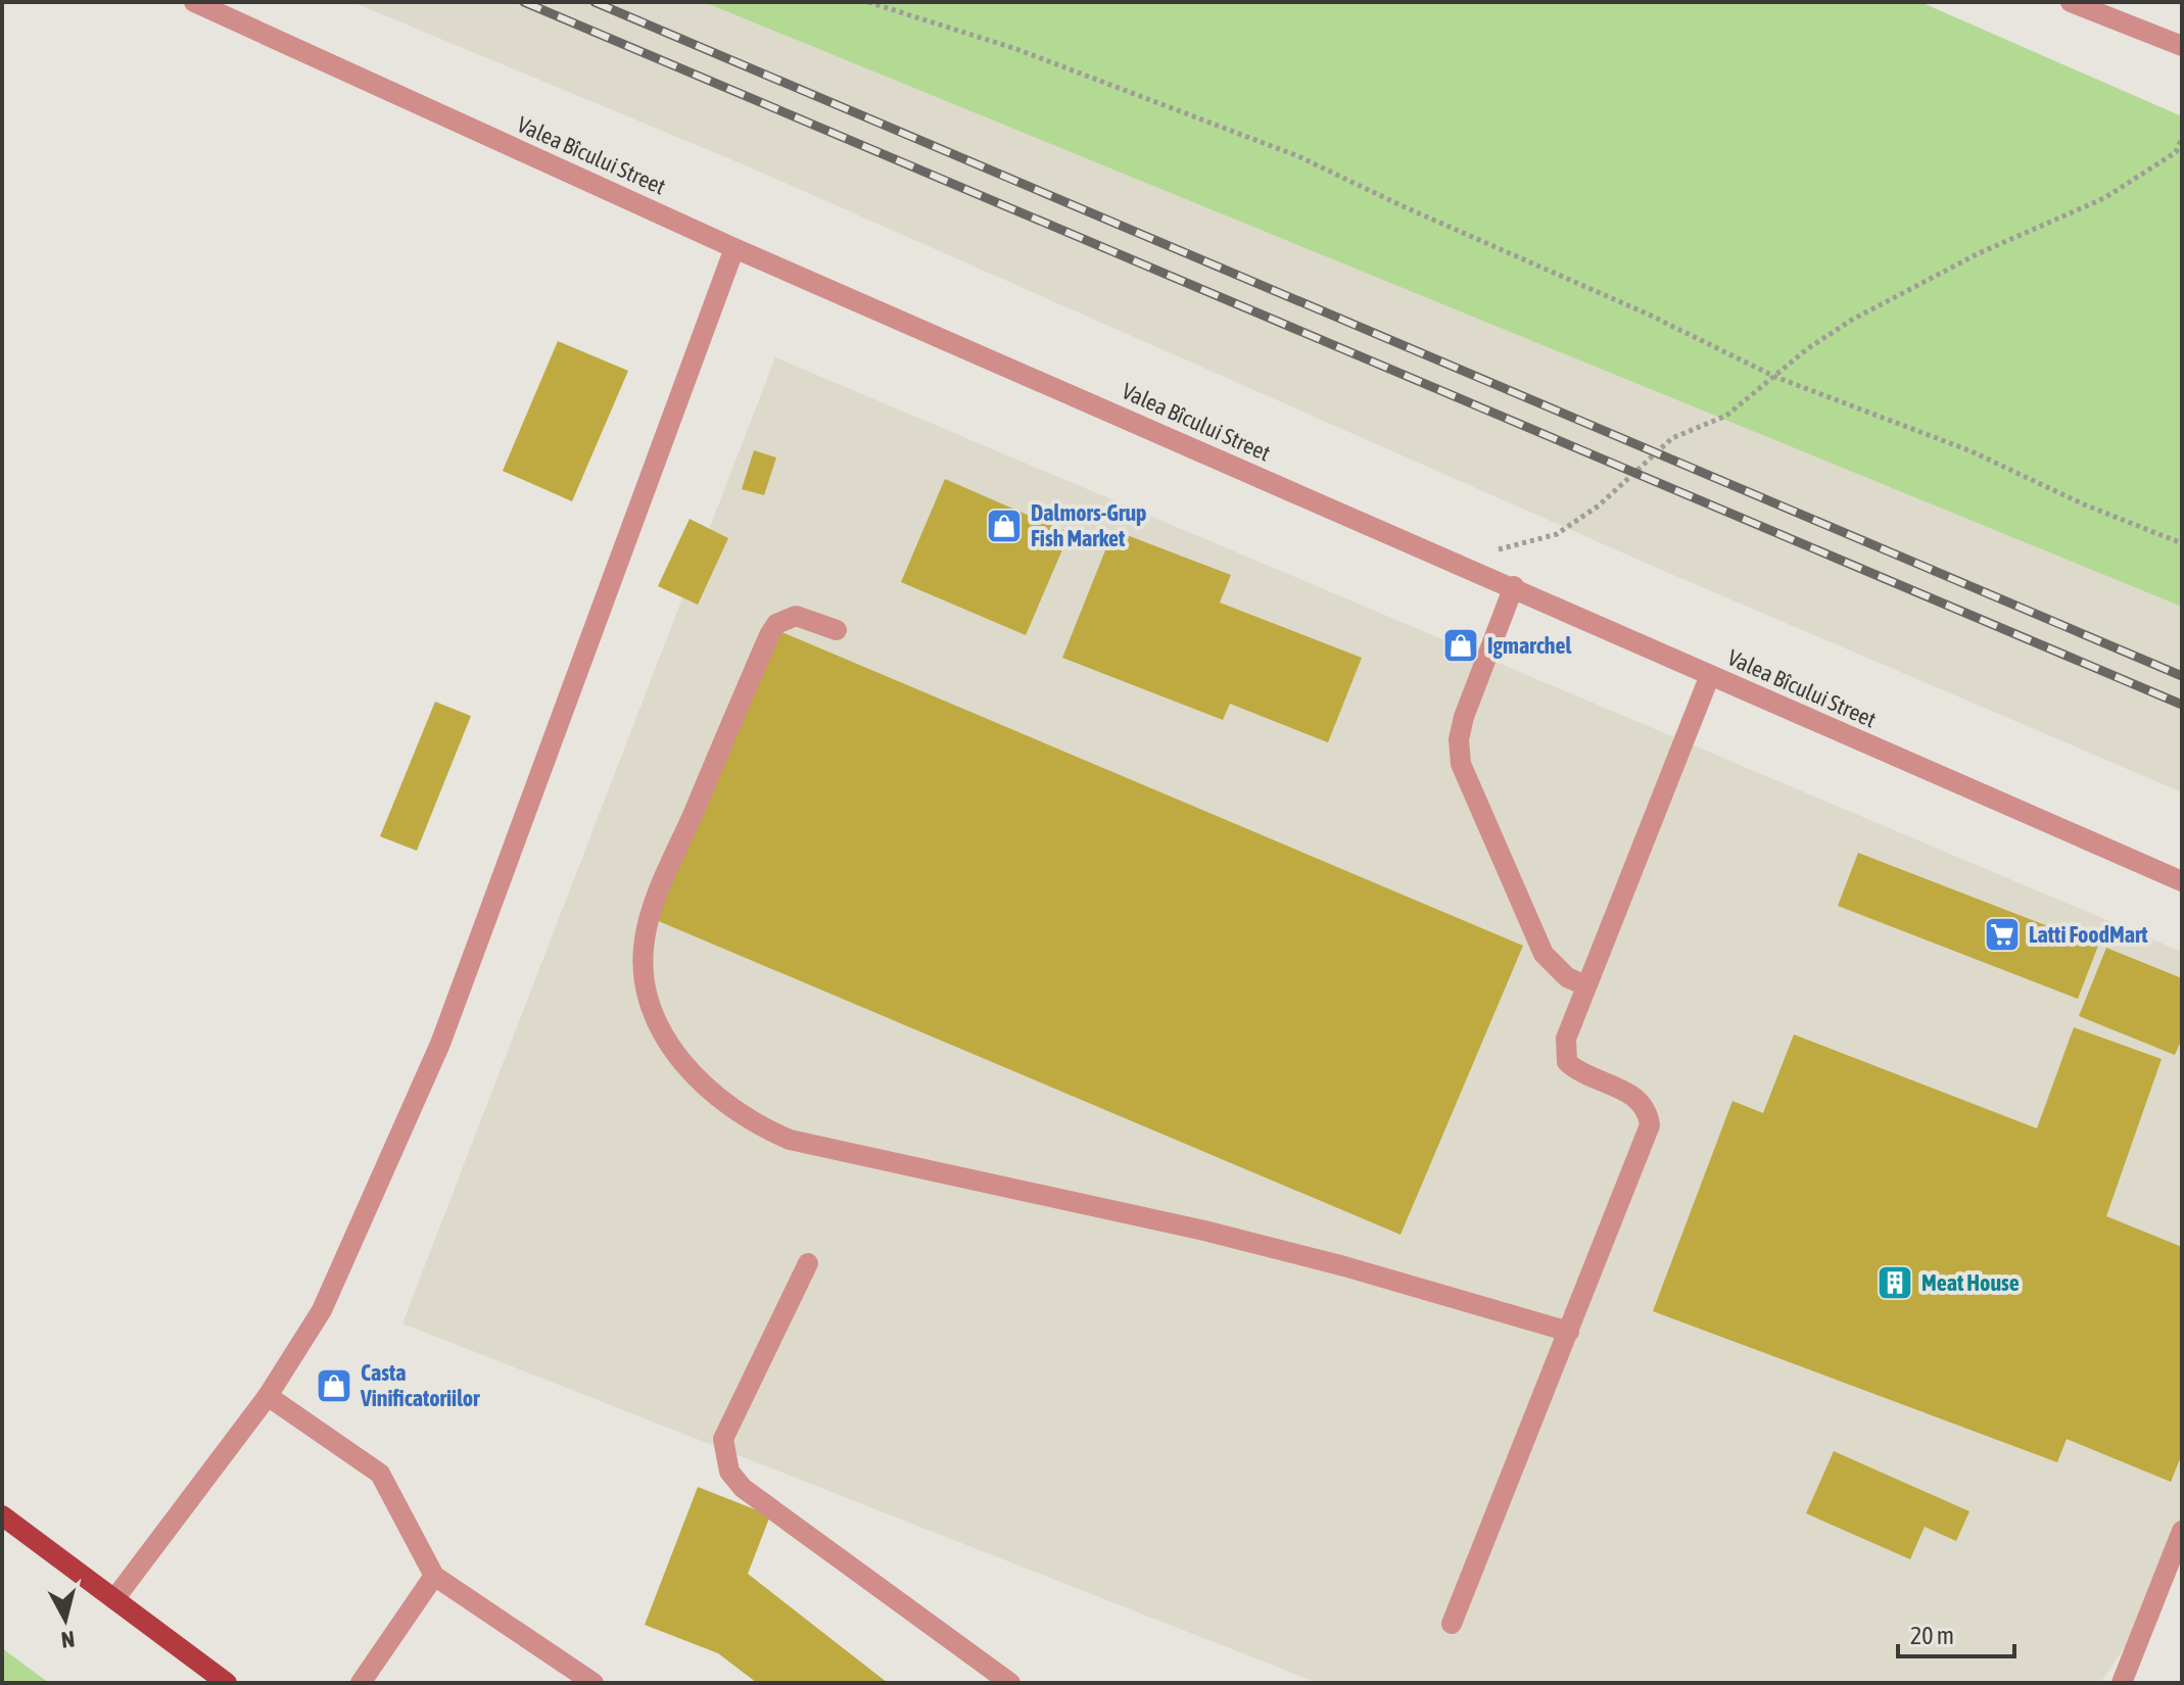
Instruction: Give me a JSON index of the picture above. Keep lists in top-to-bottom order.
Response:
{
  "streets": {
    "street": ["Valea Bîcului Street"]
  },
  "places": {
    "shop": ["Dalmors-Grup Fish Market", "Igmarchel", "Casta Vinificatoriilor"],
    "supermarket": ["Latti FoodMart"],
    "building": ["Meat House"]
  },
  "scale_bar": "20 m",
  "north": "bottom"
}
